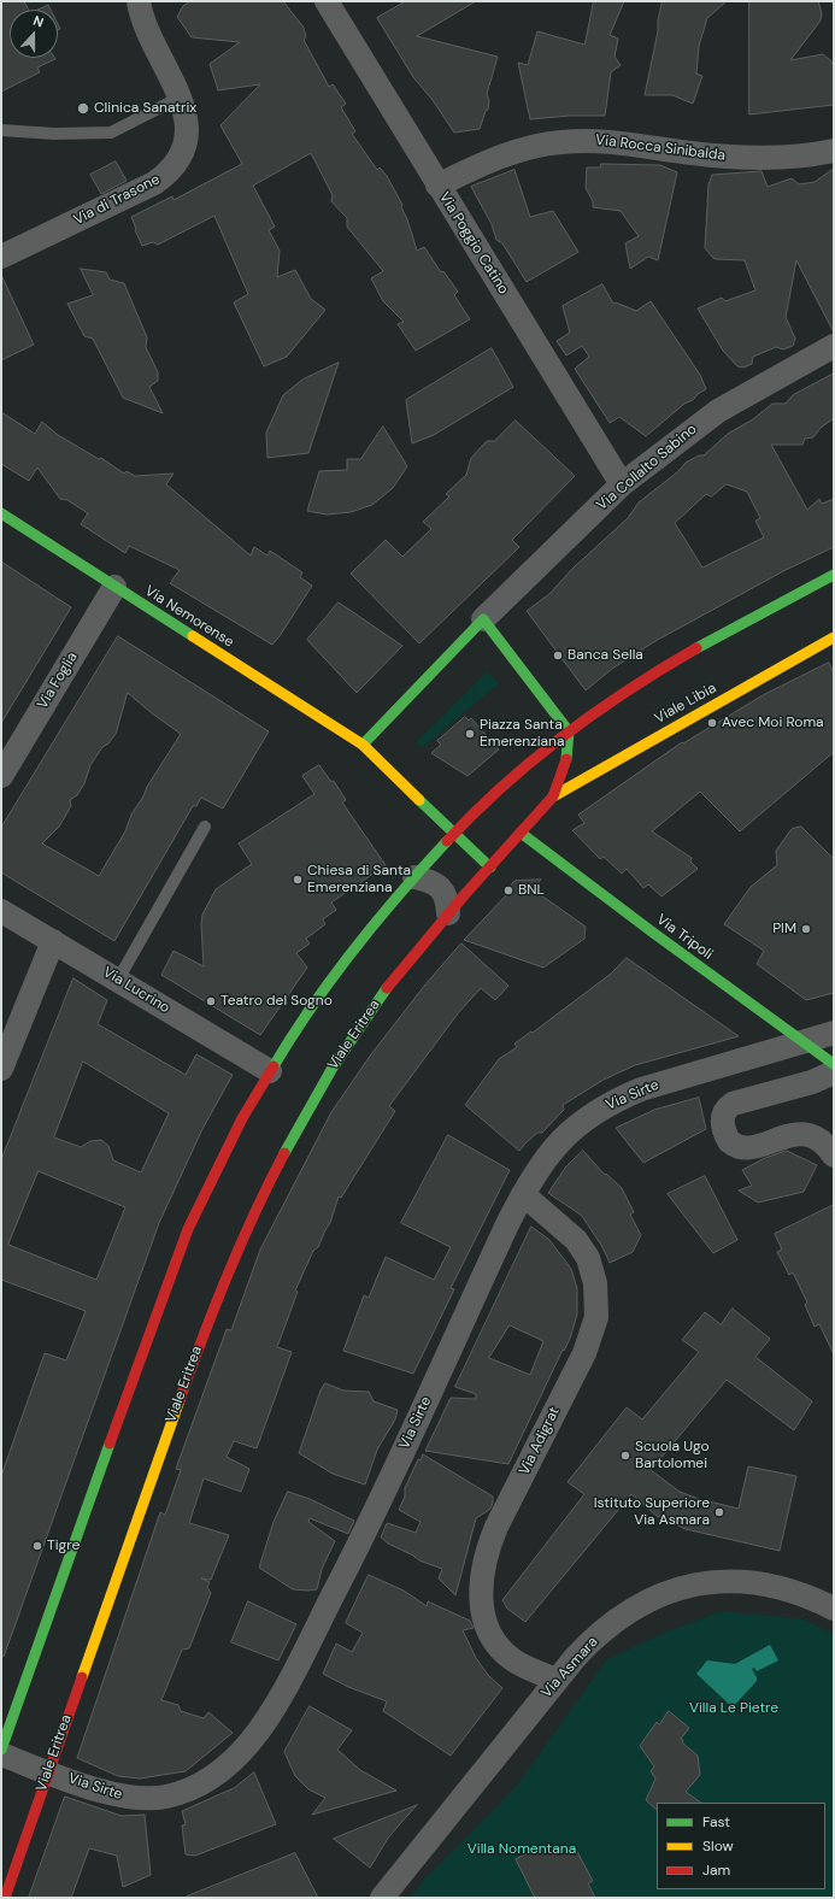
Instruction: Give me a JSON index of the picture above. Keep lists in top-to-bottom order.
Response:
{
  "streets": {
    "street": [
      "Via Rocca Sinibalda",
      "Via di Trasone",
      "Via Poggio Catino",
      "Via Collalto Sabino",
      "Via Nemorense",
      "Via Foglia",
      "Viale Libia",
      "Via Tripoli",
      "Via Lucrino",
      "Viale Eritrea",
      "Via Sirte",
      "Via Adigrat",
      "Via Asmara"
    ]
  },
  "crossings": [
    ["Via Rocca Sinibalda", "Via Poggio Catino"],
    ["Via Poggio Catino", "Via Collalto Sabino"],
    ["Via Nemorense", "Via Foglia"],
    ["Via Tripoli", "Via Sirte"],
    ["Viale Eritrea", "Via Sirte"],
    ["Via Sirte", "Via Adigrat"],
    ["Via Adigrat", "Via Asmara"]
  ],
  "parks": ["Villa Le Pietre", "Villa Nomentana"],
  "places": [
    "Clinica Sanatrix",
    "Banca Sella",
    "Avec Moi Roma",
    "Piazza Santa Emerenziana",
    "Chiesa di Santa Emerenziana",
    "BNL",
    "PIM",
    "Teatro del Sogno",
    "Scuola Ugo Bartolomei",
    "Istituto Superiore Via Asmara",
    "Tigre"
  ],
  "legend": ["Fast", "Slow", "Jam"],
  "north": "top"
}
